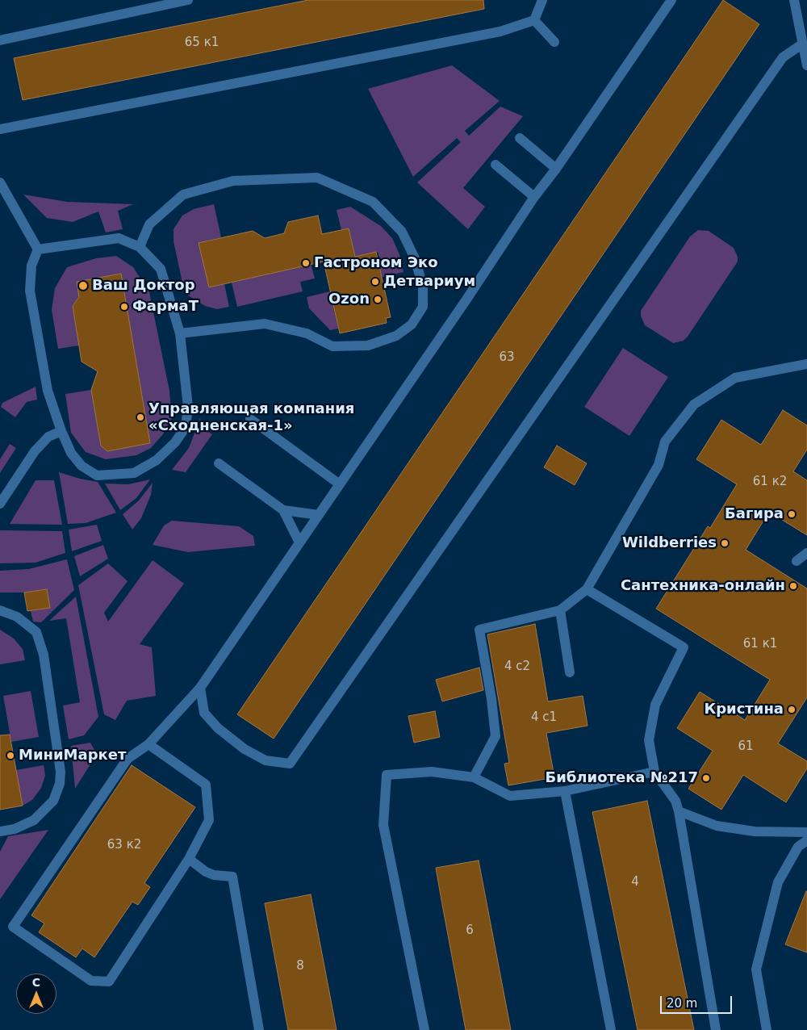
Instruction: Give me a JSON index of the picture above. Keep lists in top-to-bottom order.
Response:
{
  "places": [
    "Гастроном Эко",
    "Детвариум",
    "Ваш Доктор",
    "Ozon",
    "ФармаТ",
    "Управляющая компания «Сходненская-1»",
    "Багира",
    "Wildberries",
    "Сантехника-онлайн",
    "Кристина",
    "МиниМаркет",
    "Библиотека №217"
  ],
  "house_numbers": [
    "65 к1",
    "63",
    "61 к2",
    "61 к1",
    "4 с2",
    "4 с1",
    "61",
    "63 к2",
    "4",
    "6",
    "8"
  ],
  "scale_bar": "20 m",
  "north": "top"
}
